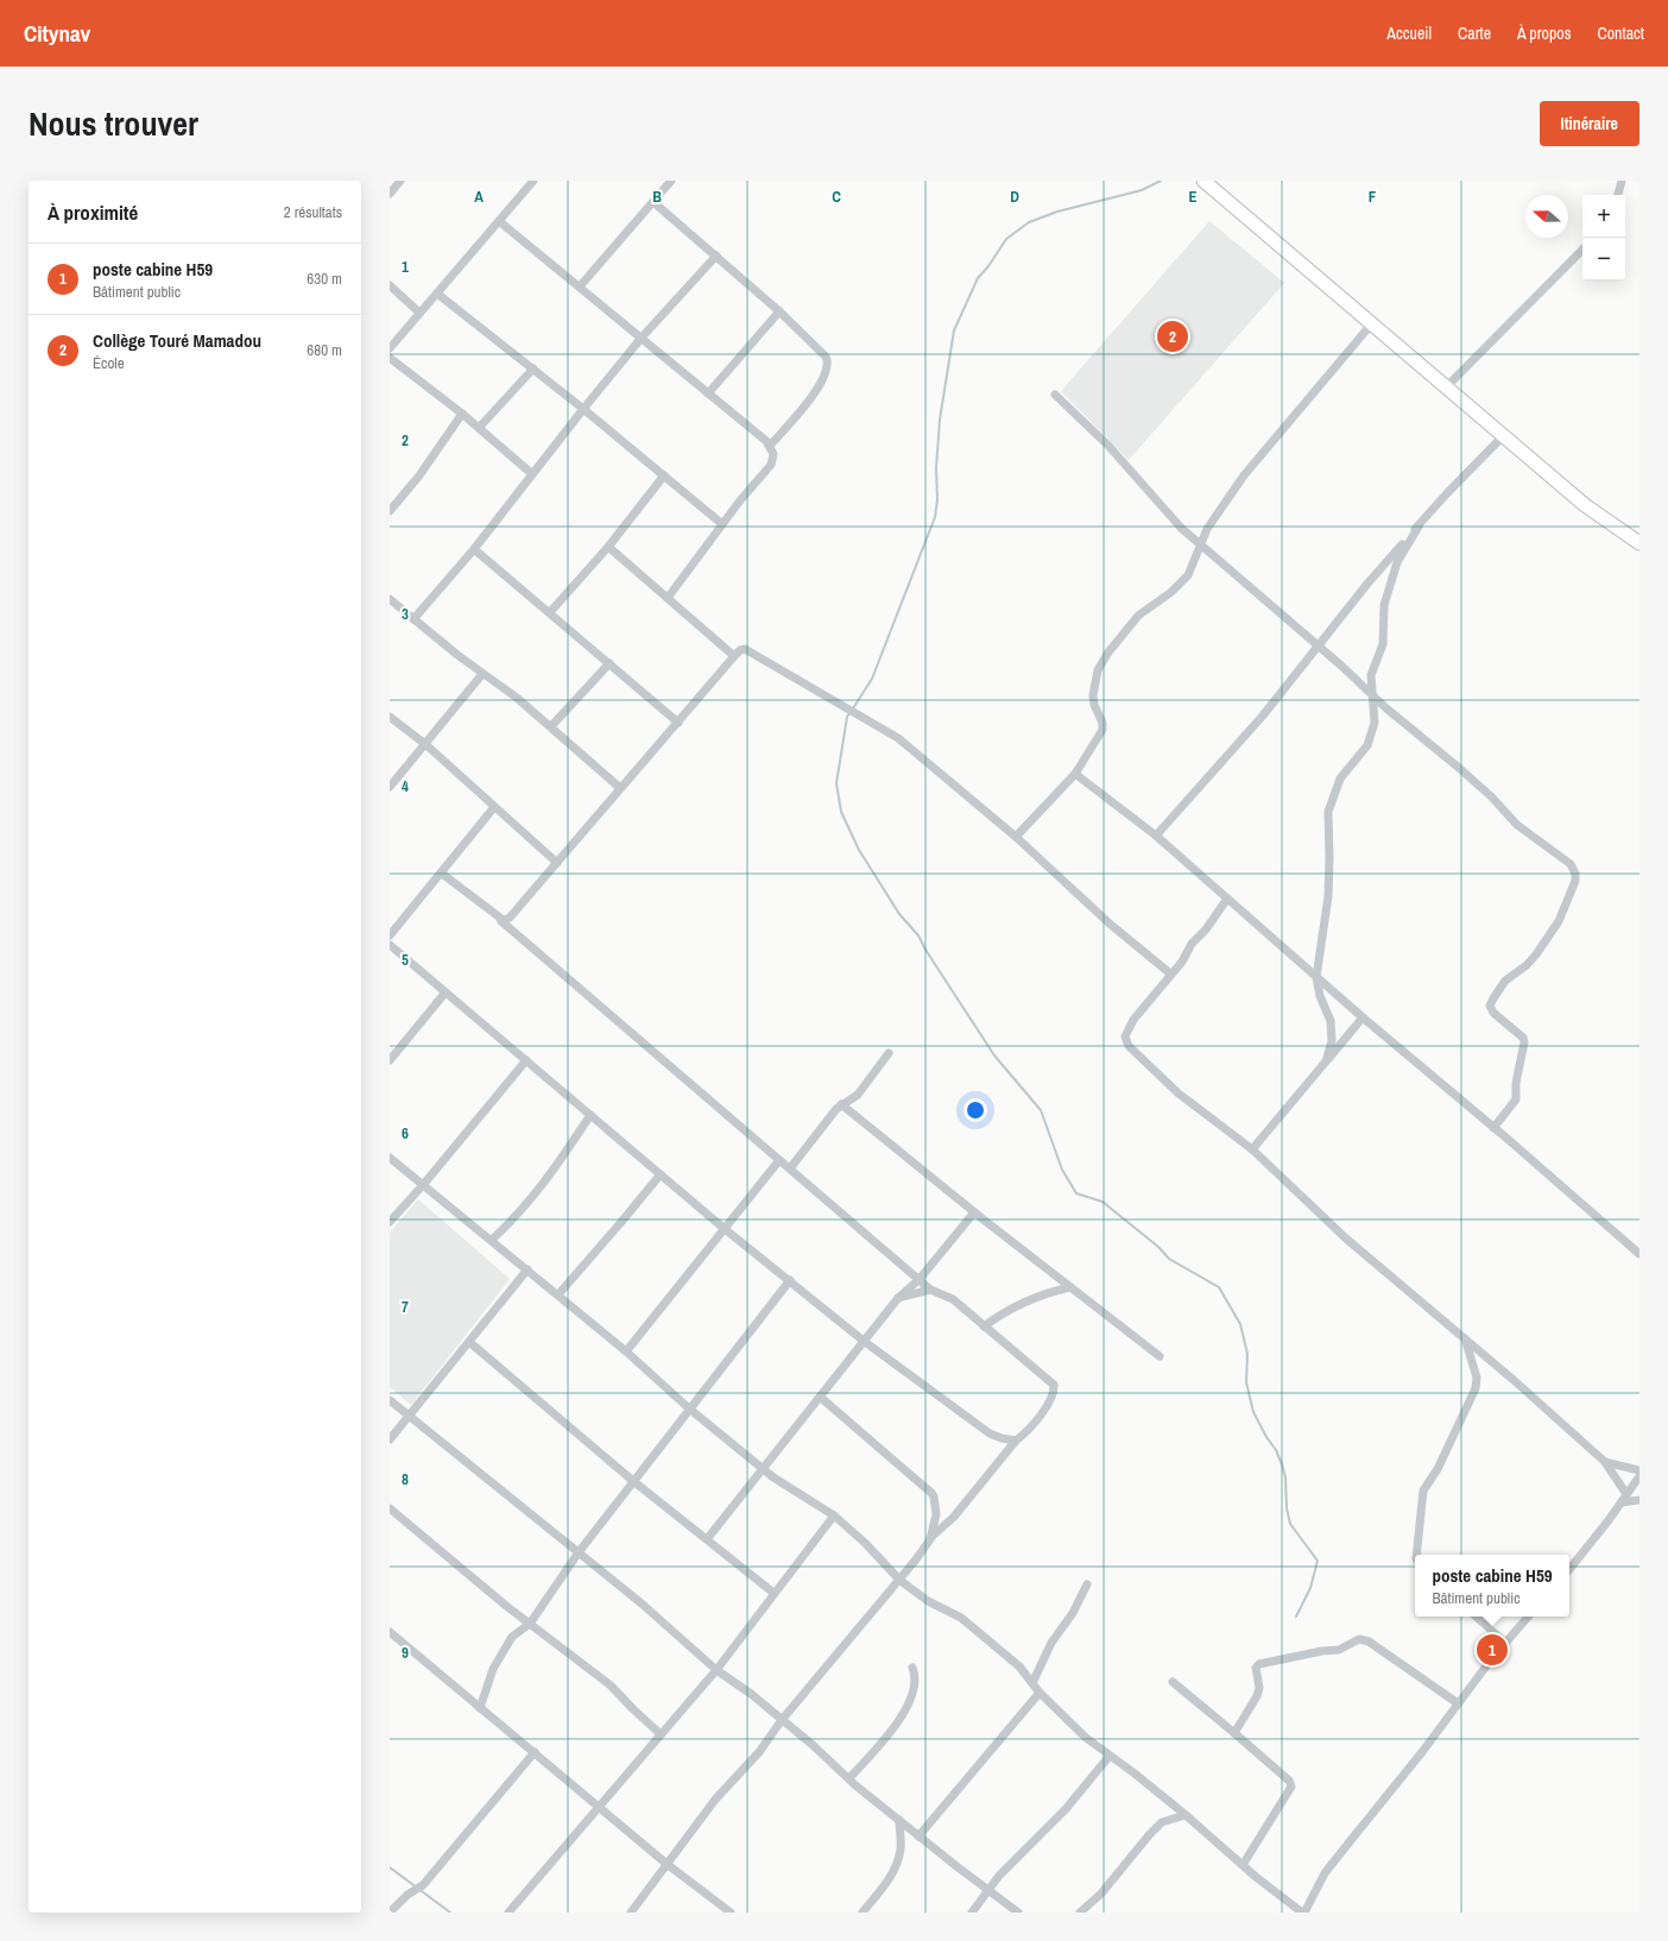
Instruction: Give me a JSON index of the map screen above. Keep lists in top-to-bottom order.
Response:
{
  "north": "left",
  "page": {
    "header": "Citynav",
    "nav": [
      "Accueil",
      "Carte",
      "À propos",
      "Contact"
    ],
    "title": "Nous trouver",
    "buttons": "Itinéraire",
    "heading": ["À proximité", "2 résultats"],
    "map_buttons": ["+", "−"],
    "list": [
      {
        "mark": "1",
        "name": "poste cabine H59",
        "note": "Bâtiment public",
        "value": "630 m"
      },
      {
        "mark": "2",
        "name": "Collège Touré Mamadou",
        "note": "École",
        "value": "680 m"
      }
    ],
    "pins": ["2", "1"],
    "popup": ["poste cabine H59", "Bâtiment public"]
  },
  "grid": {
    "columns": [
      "A",
      "B",
      "C",
      "D",
      "E",
      "F"
    ],
    "rows": [
      "1",
      "2",
      "3",
      "4",
      "5",
      "6",
      "7",
      "8",
      "9"
    ]
  }
}
